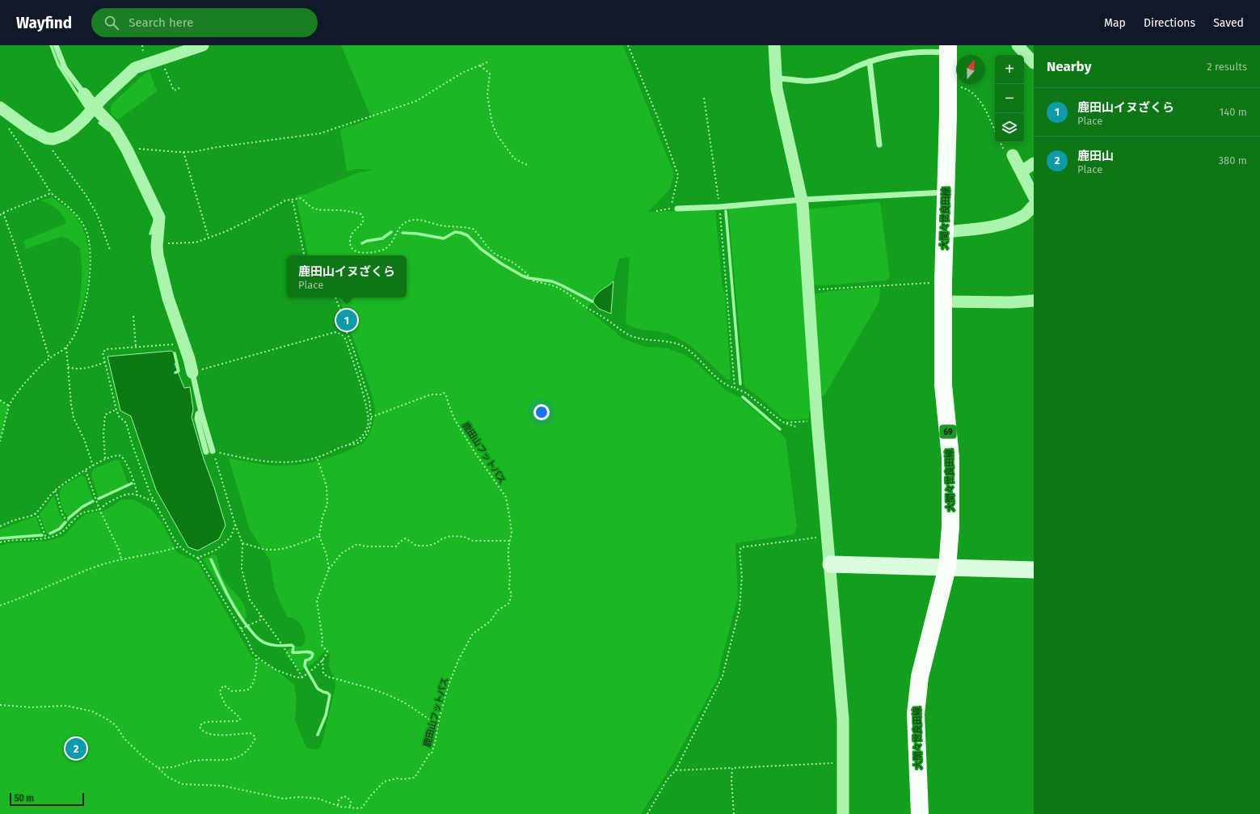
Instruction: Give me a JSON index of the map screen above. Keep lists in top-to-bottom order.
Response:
{
  "streets": {
    "main road": ["大間々世良田線", "69"],
    "path": ["鹿田山フットパス"]
  },
  "scale_bar": "50 m",
  "north": "top",
  "page": {
    "header": "Wayfind",
    "search": "Search here",
    "nav": ["Map", "Directions", "Saved"],
    "heading": ["Nearby", "2 results"],
    "map_buttons": ["+", "−"],
    "list": [
      {
        "mark": "1",
        "name": "鹿田山イヌざくら",
        "note": "Place",
        "value": "140 m"
      },
      {
        "mark": "2",
        "name": "鹿田山",
        "note": "Place",
        "value": "380 m"
      }
    ],
    "popup": ["鹿田山イヌざくら", "Place"],
    "pins": ["1", "2"],
    "scale": "50 m"
  }
}
